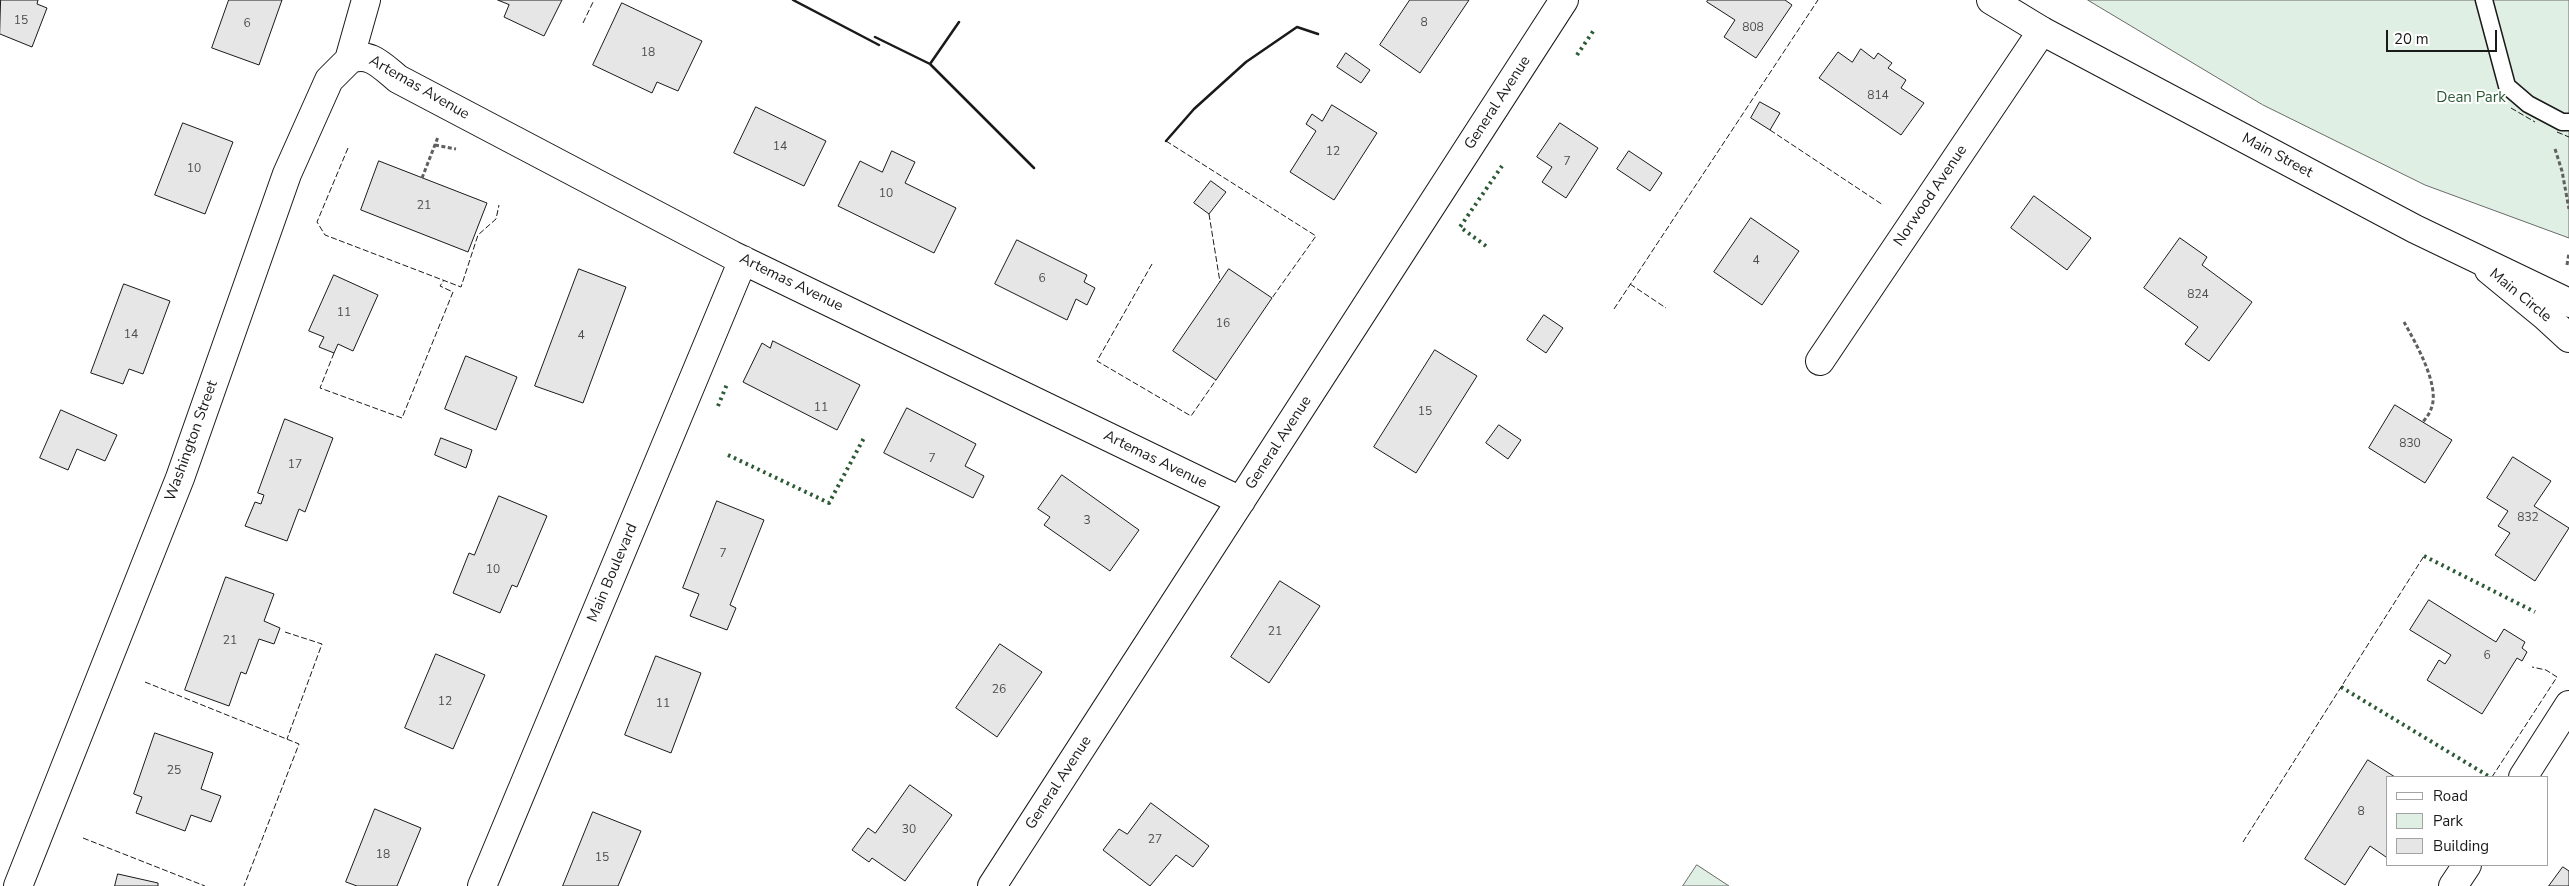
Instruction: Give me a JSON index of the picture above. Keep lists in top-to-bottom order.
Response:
{
  "streets": {
    "street": [
      "Artemas Avenue",
      "General Avenue",
      "Main Street",
      "Norwood Avenue",
      "Main Circle",
      "Washington Street",
      "Main Boulevard"
    ]
  },
  "crossings": [
    ["Artemas Avenue", "General Avenue"],
    ["Artemas Avenue", "Washington Street"],
    ["Artemas Avenue", "Main Boulevard"],
    ["Main Street", "Norwood Avenue"],
    ["Main Street", "Main Circle"]
  ],
  "parks": ["Dean Park"],
  "house_numbers": [
    "15",
    "8",
    "6",
    "808",
    "18",
    "814",
    "14",
    "12",
    "7",
    "10",
    "10",
    "21",
    "4",
    "6",
    "824",
    "11",
    "16",
    "14",
    "4",
    "11",
    "15",
    "830",
    "7",
    "17",
    "832",
    "3",
    "7",
    "10",
    "21",
    "21",
    "6",
    "26",
    "12",
    "11",
    "25",
    "8",
    "30",
    "27",
    "18",
    "15"
  ],
  "legend": ["Road", "Park", "Building"],
  "scale_bar": "20 m"
}
